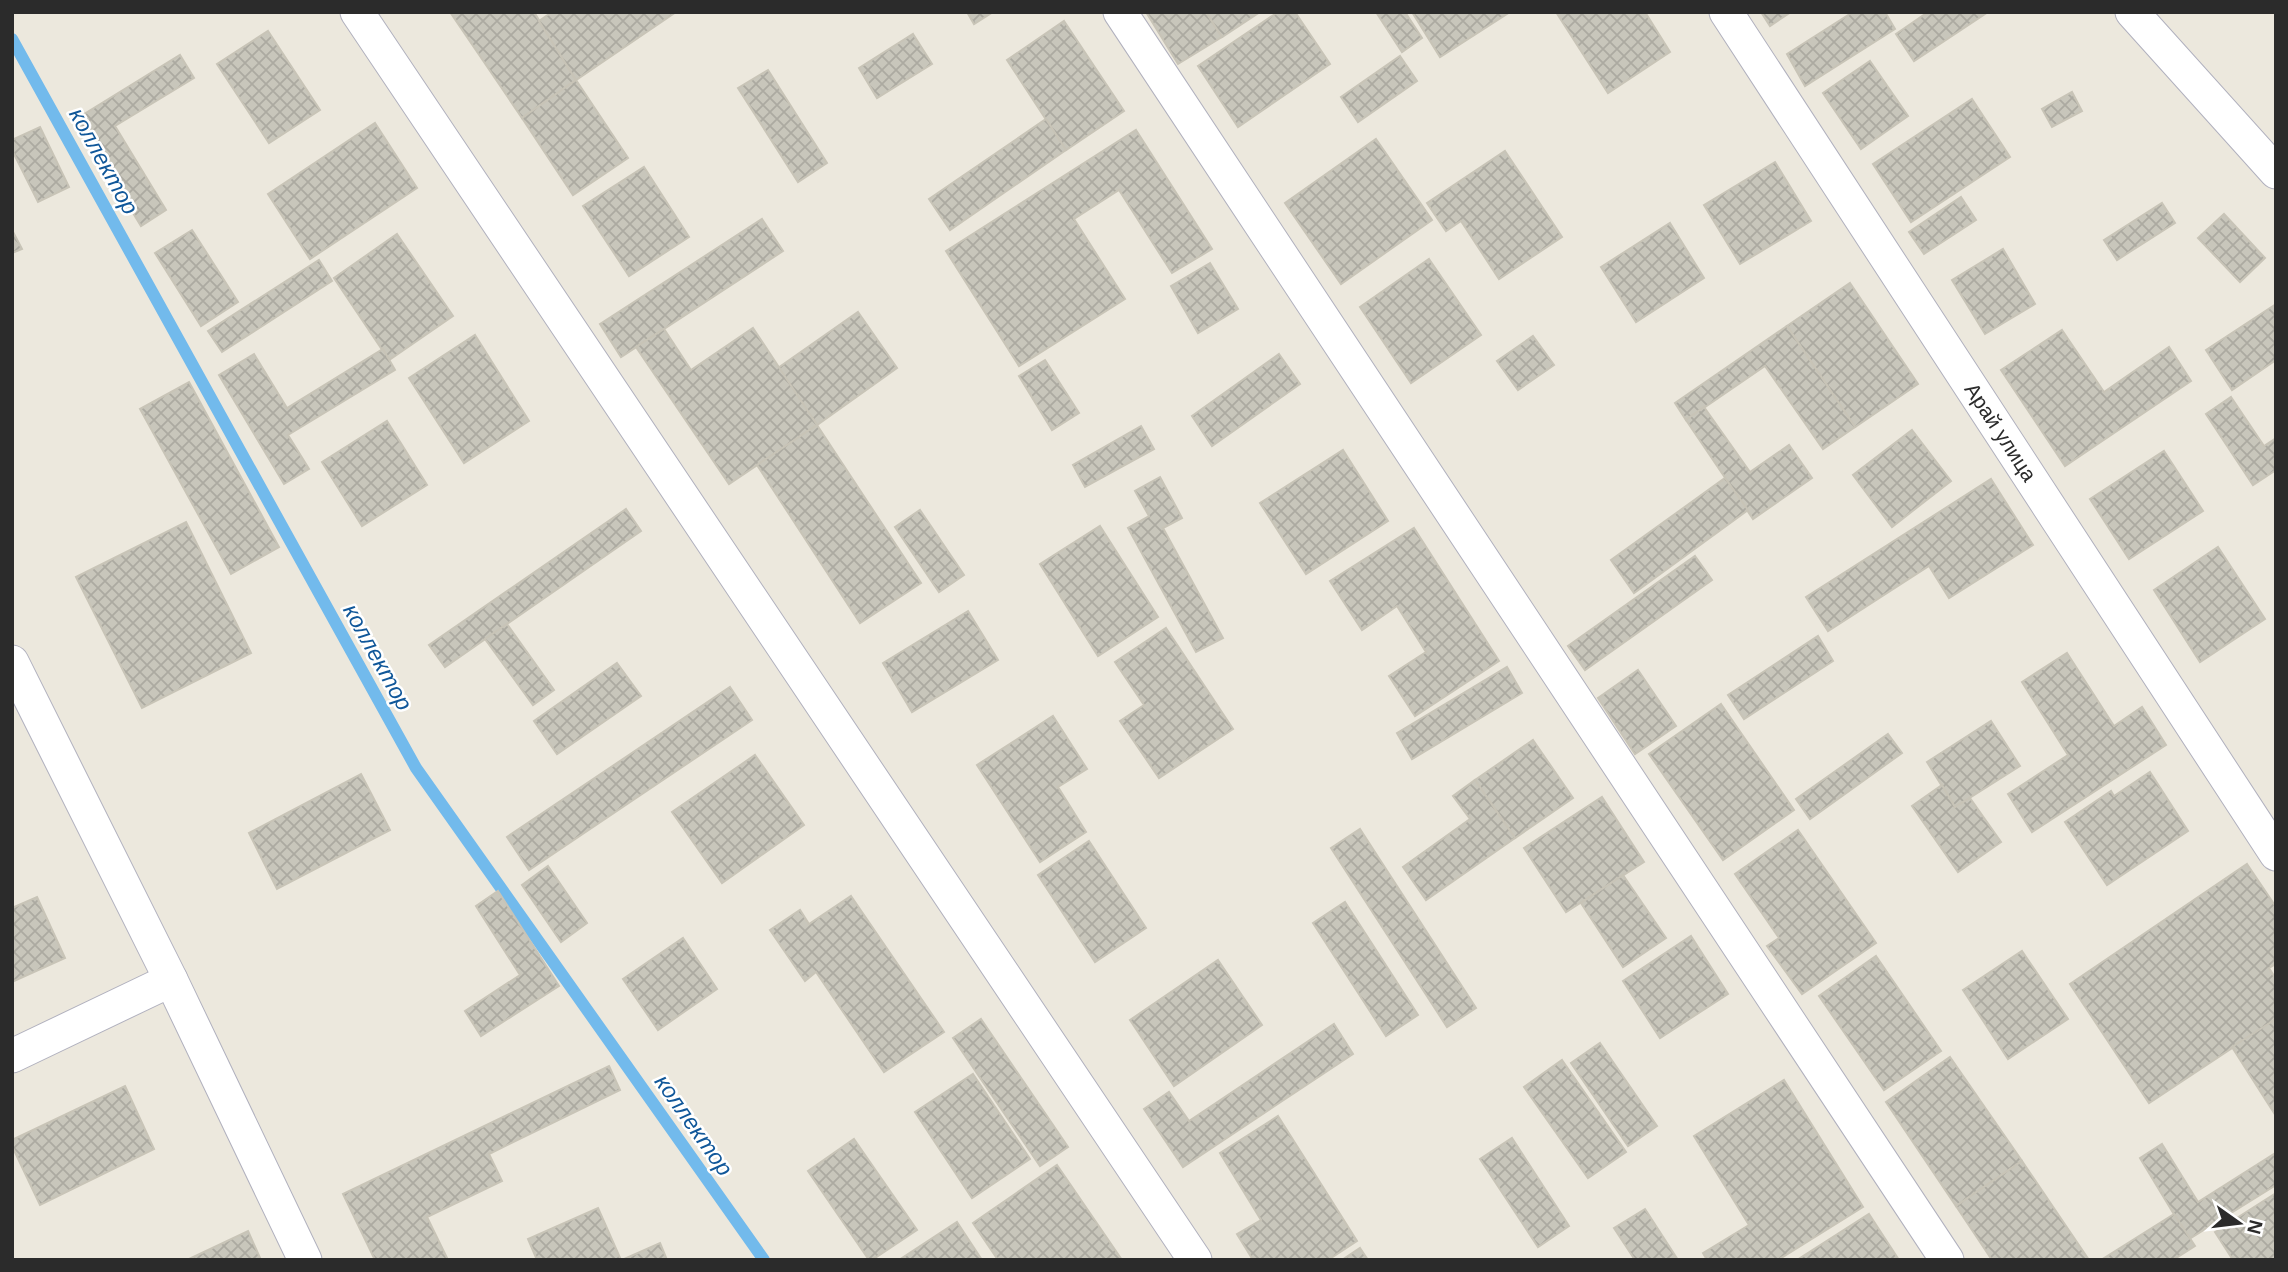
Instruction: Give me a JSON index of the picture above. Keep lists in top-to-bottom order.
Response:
{
  "streets": {
    "street": ["Арай улица"]
  },
  "water": ["коллектор"],
  "north": "right"
}
